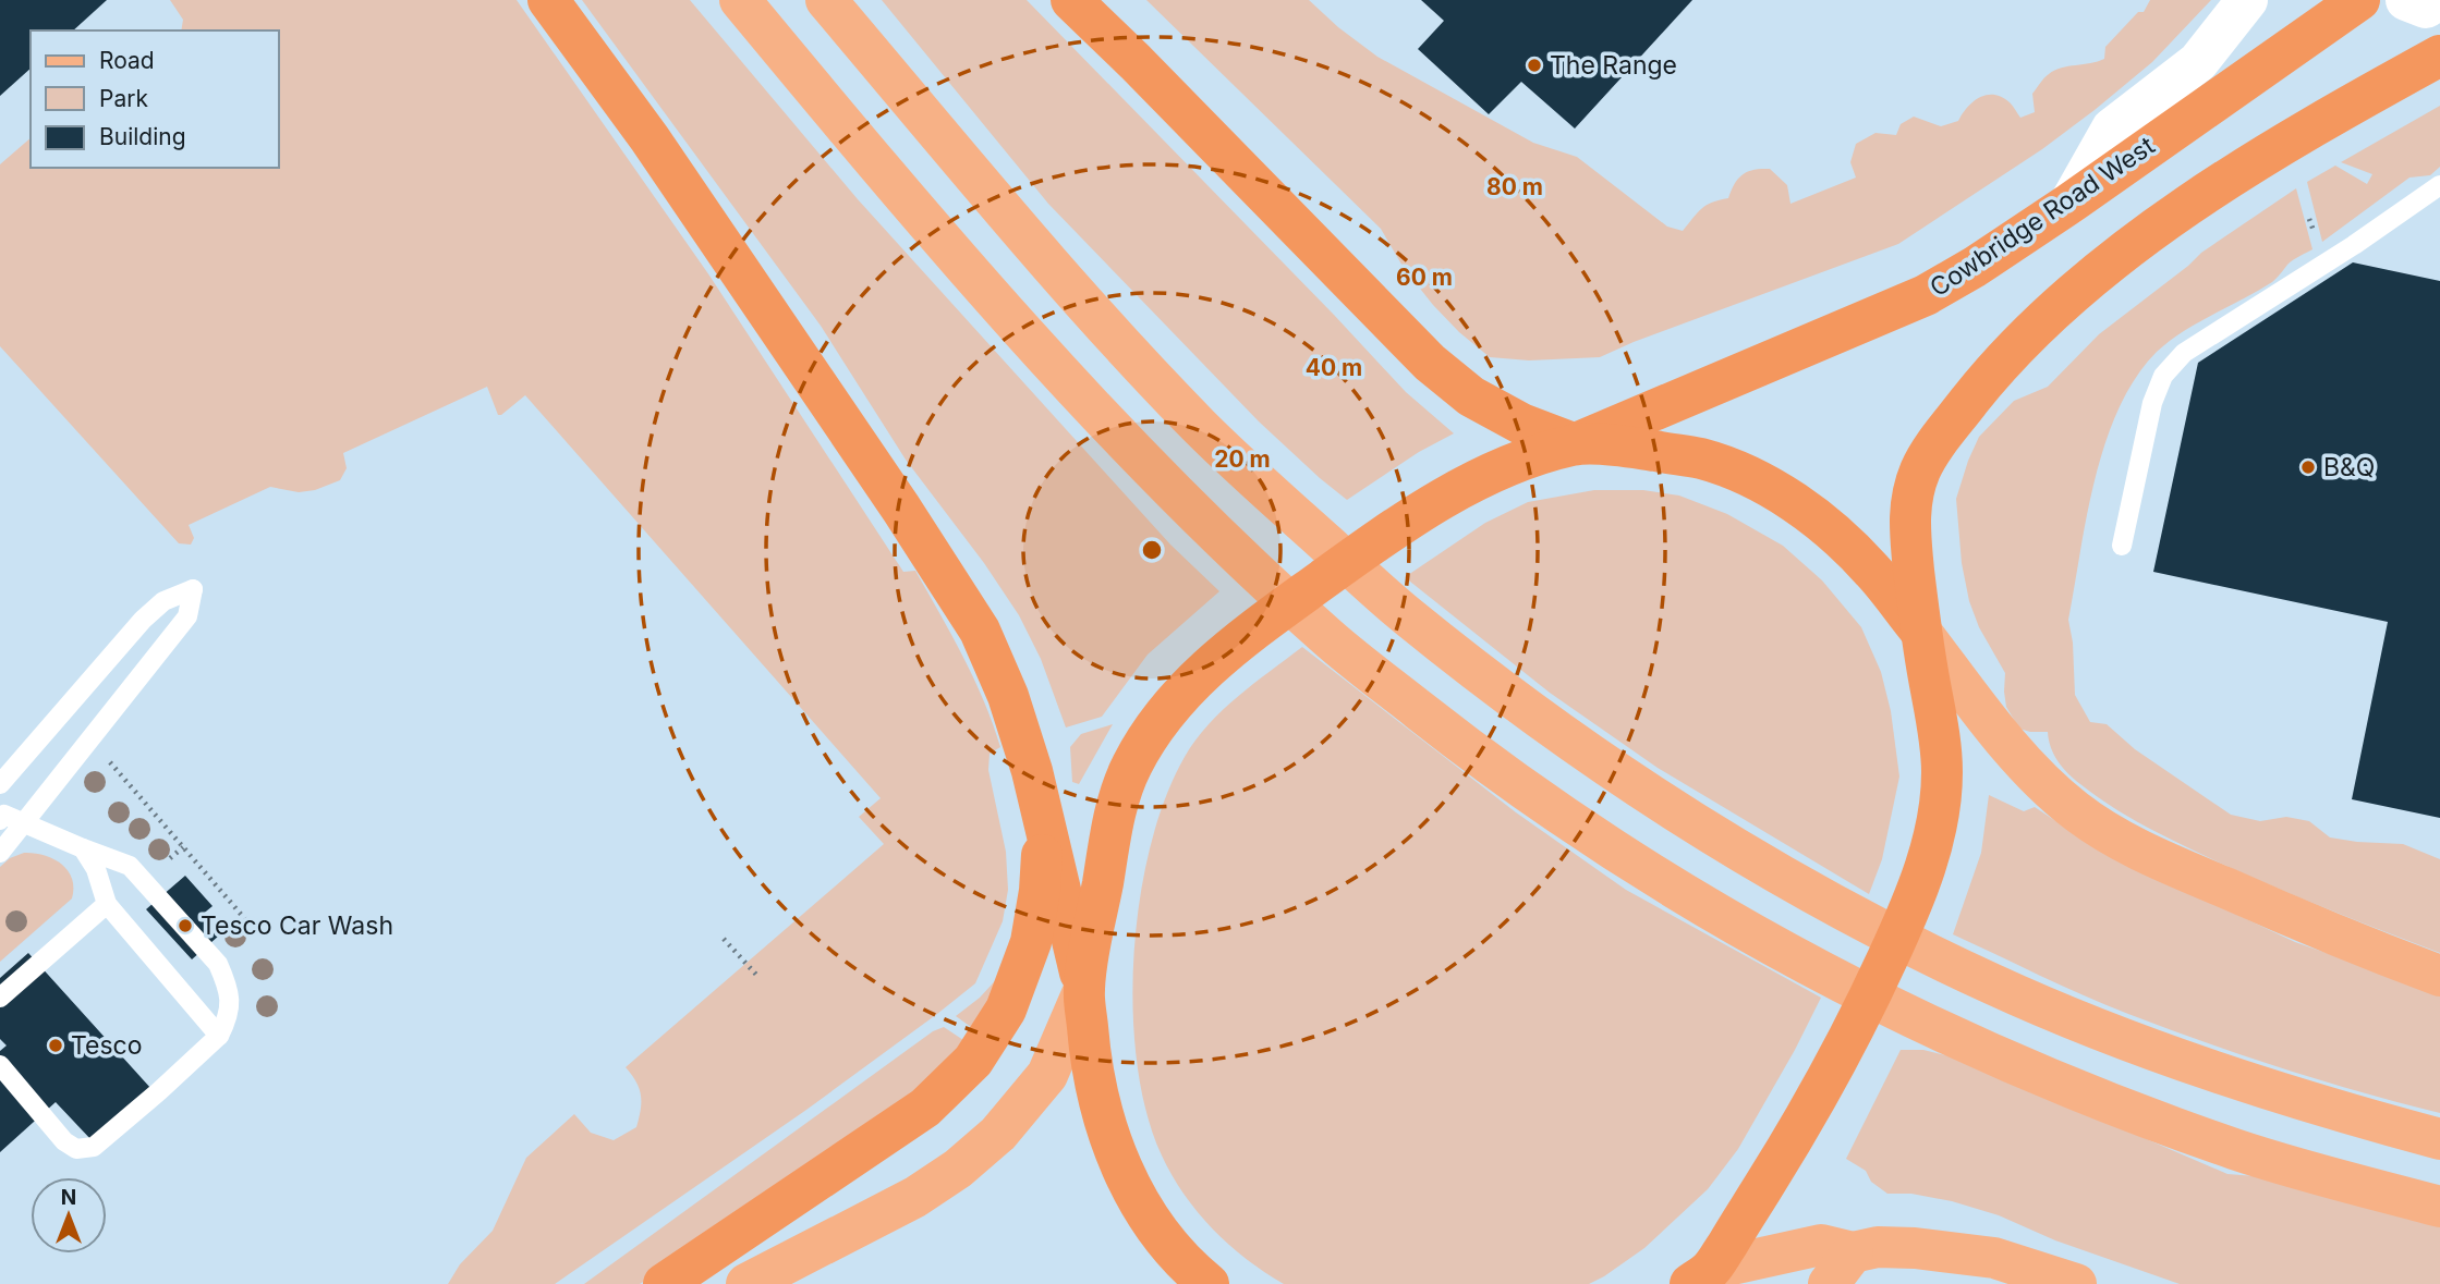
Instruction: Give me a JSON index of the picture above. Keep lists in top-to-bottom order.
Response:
{
  "streets": {
    "highway": ["Cowbridge Road West"]
  },
  "places": [
    "The Range",
    "B&Q",
    "Tesco Car Wash",
    "Tesco"
  ],
  "legend": ["Road", "Park", "Building"],
  "north": "top",
  "rings": [
    "80 m",
    "60 m",
    "40 m",
    "20 m"
  ]
}
